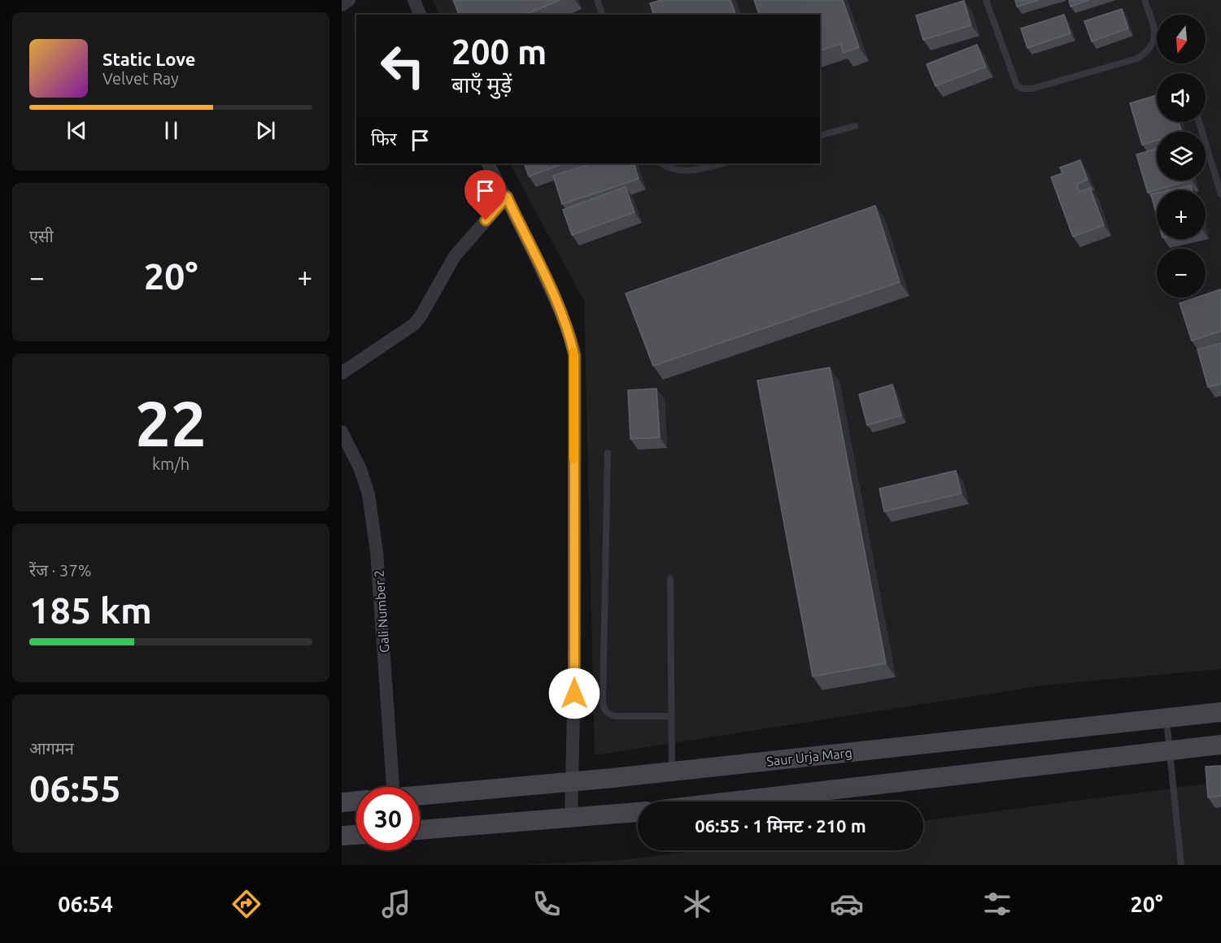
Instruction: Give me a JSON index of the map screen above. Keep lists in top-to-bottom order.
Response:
{
  "streets": {
    "street": ["Gali Number 2", "Saur Urja Marg"]
  },
  "north": "bottom",
  "page": {
    "map_buttons": ["+", "−"],
    "turn": ["200 m", "बाएँ मुड़ें"],
    "song": ["Static Love", "Velvet Ray"],
    "then": "फिर",
    "tile": [
      "एसी",
      ["22", "km/h"],
      ["रेंज · 37%", "185 km"],
      ["आगमन", "06:55"]
    ],
    "heat": ["−", "20°", "+"],
    "limit": "30",
    "trip": "06:55 · 1 मिनट · 210 m",
    "tabs": ["06:54", "20°"]
  }
}
